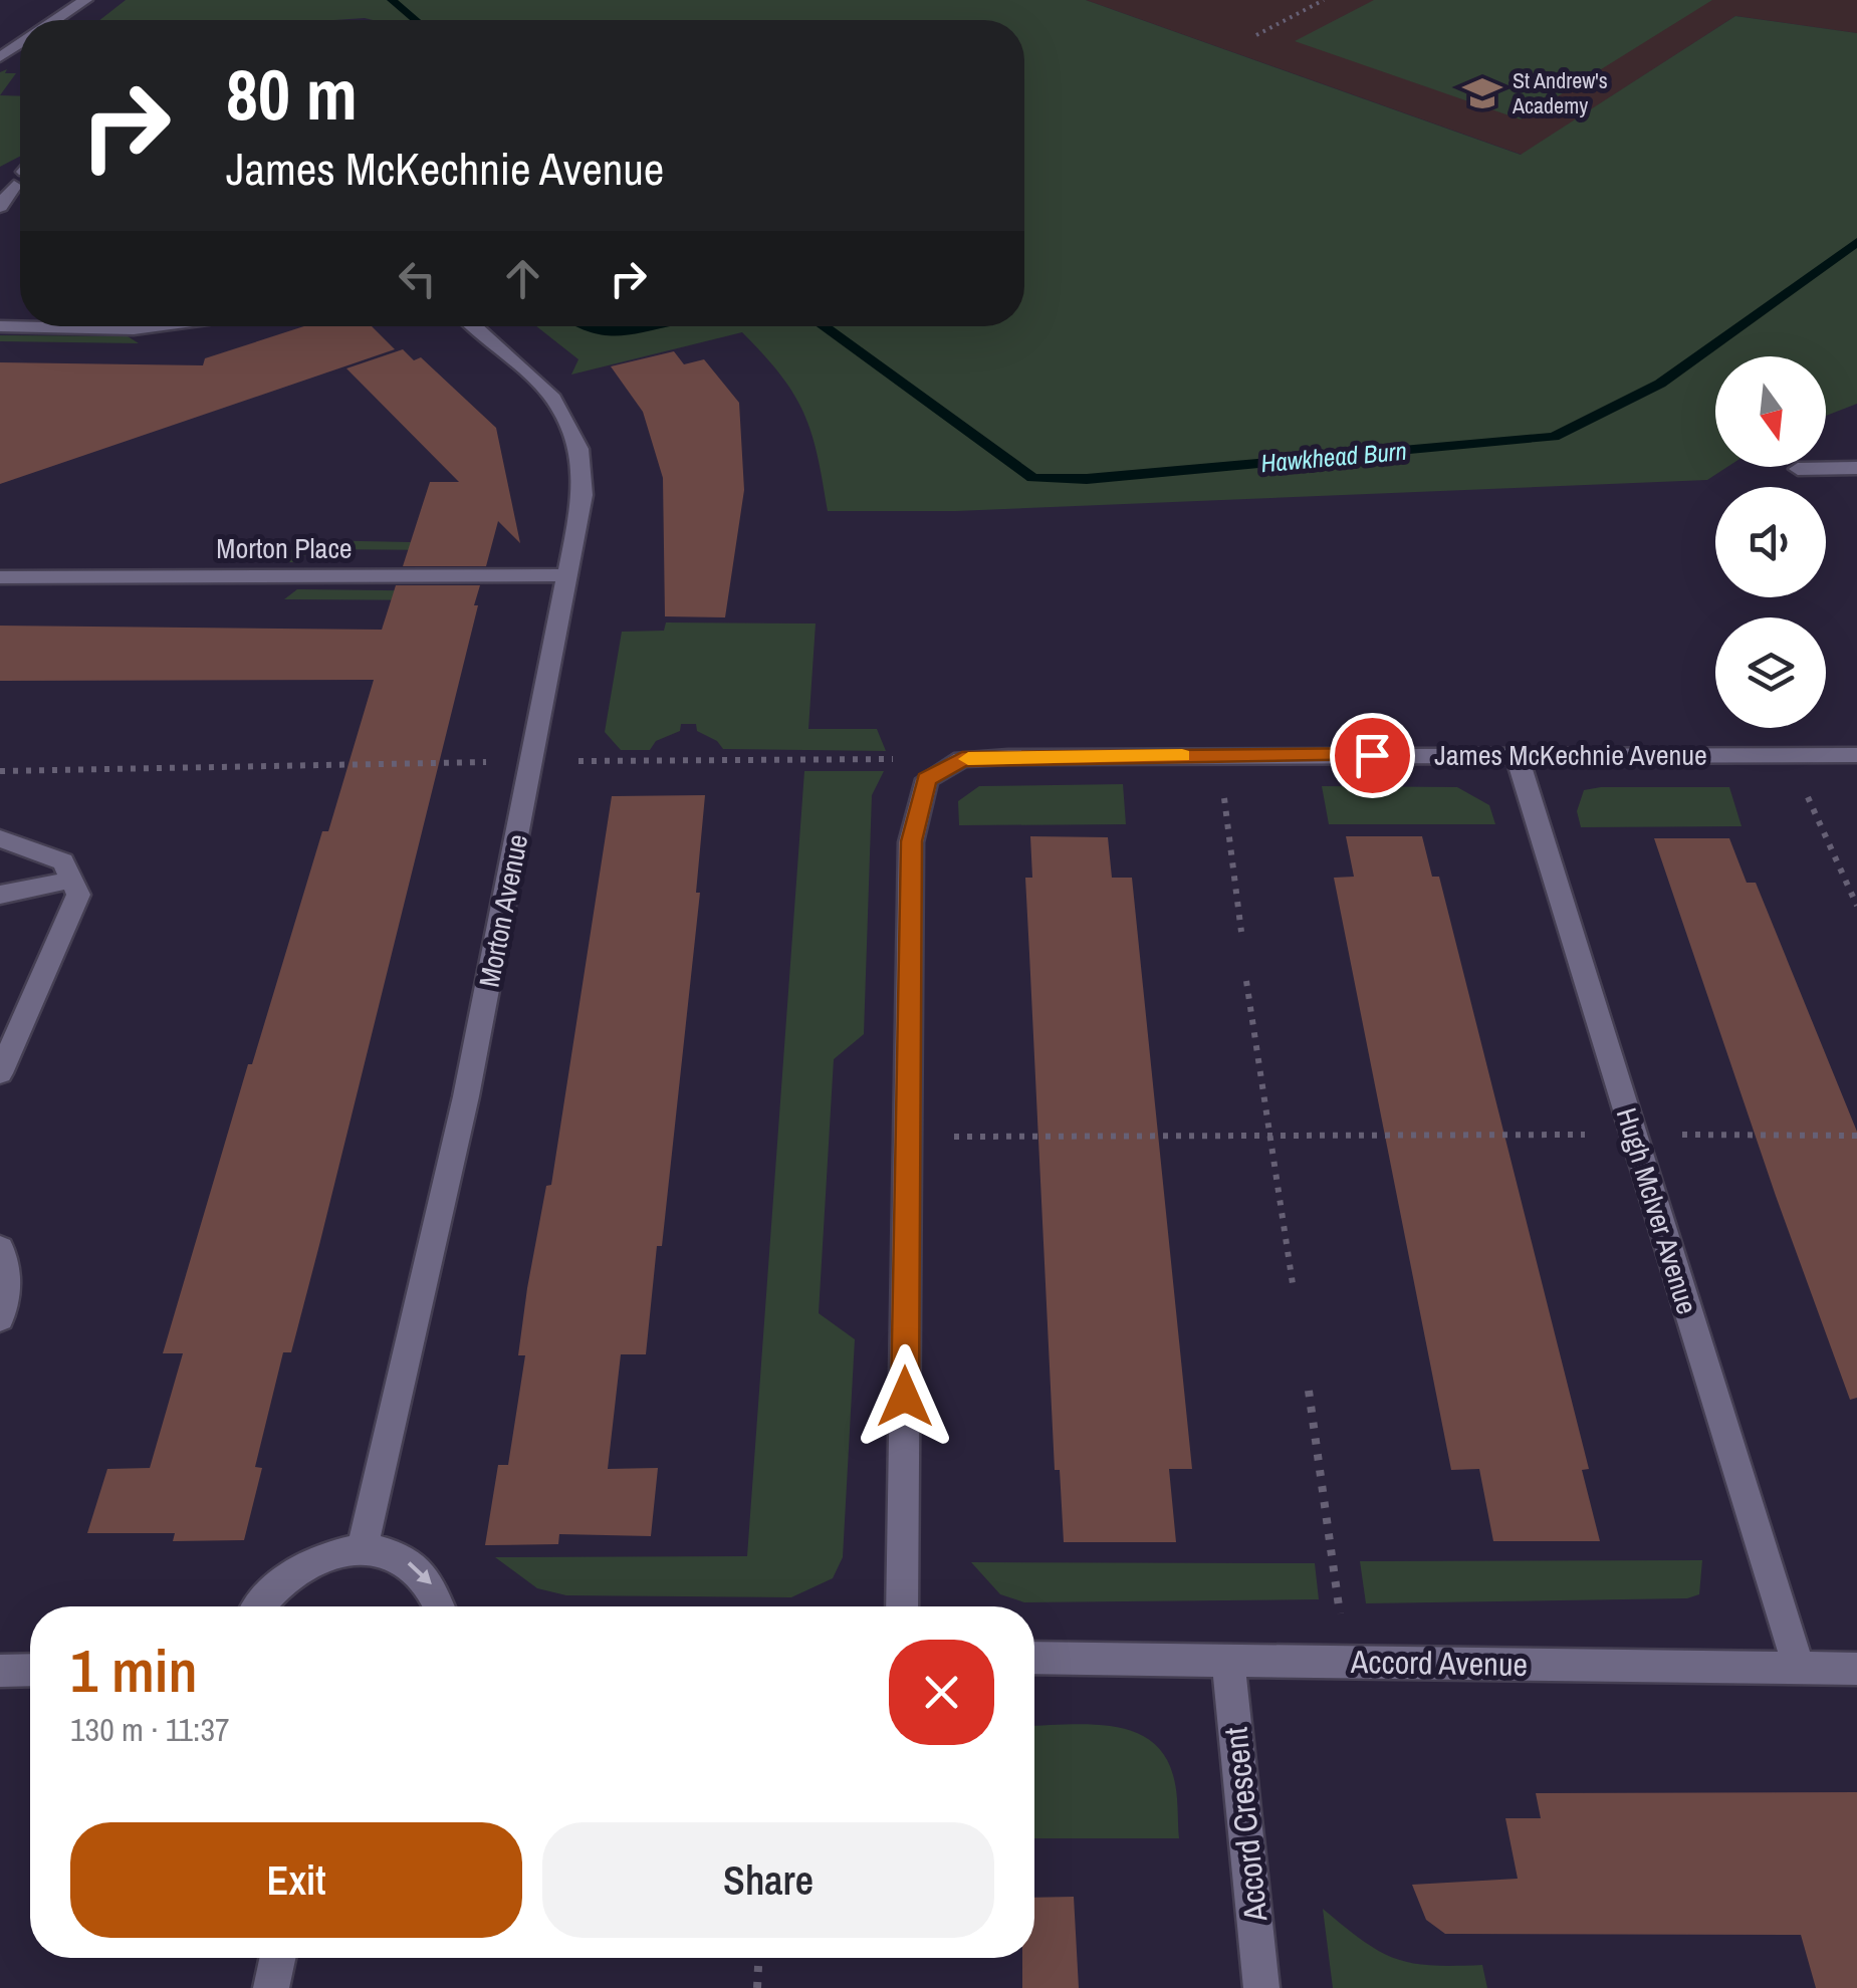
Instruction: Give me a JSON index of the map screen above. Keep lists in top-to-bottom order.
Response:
{
  "streets": {
    "street": [
      "Morton Place",
      "James McKechnie Avenue",
      "Morton Avenue",
      "Hugh McIver Avenue",
      "Accord Avenue",
      "Accord Crescent"
    ]
  },
  "crossings": [
    ["Morton Place", "Morton Avenue"],
    ["James McKechnie Avenue", "Hugh McIver Avenue"],
    ["Hugh McIver Avenue", "Accord Avenue"],
    ["Accord Avenue", "Accord Crescent"]
  ],
  "water": ["Hawkhead Burn"],
  "places": {
    "school or university": ["St Andrew's Academy"]
  },
  "north": "bottom",
  "page": {
    "turn": ["80 m", "James McKechnie Avenue"],
    "heading": ["1 min", "130 m · 11:37"],
    "buttons": ["Exit", "Share"]
  }
}
